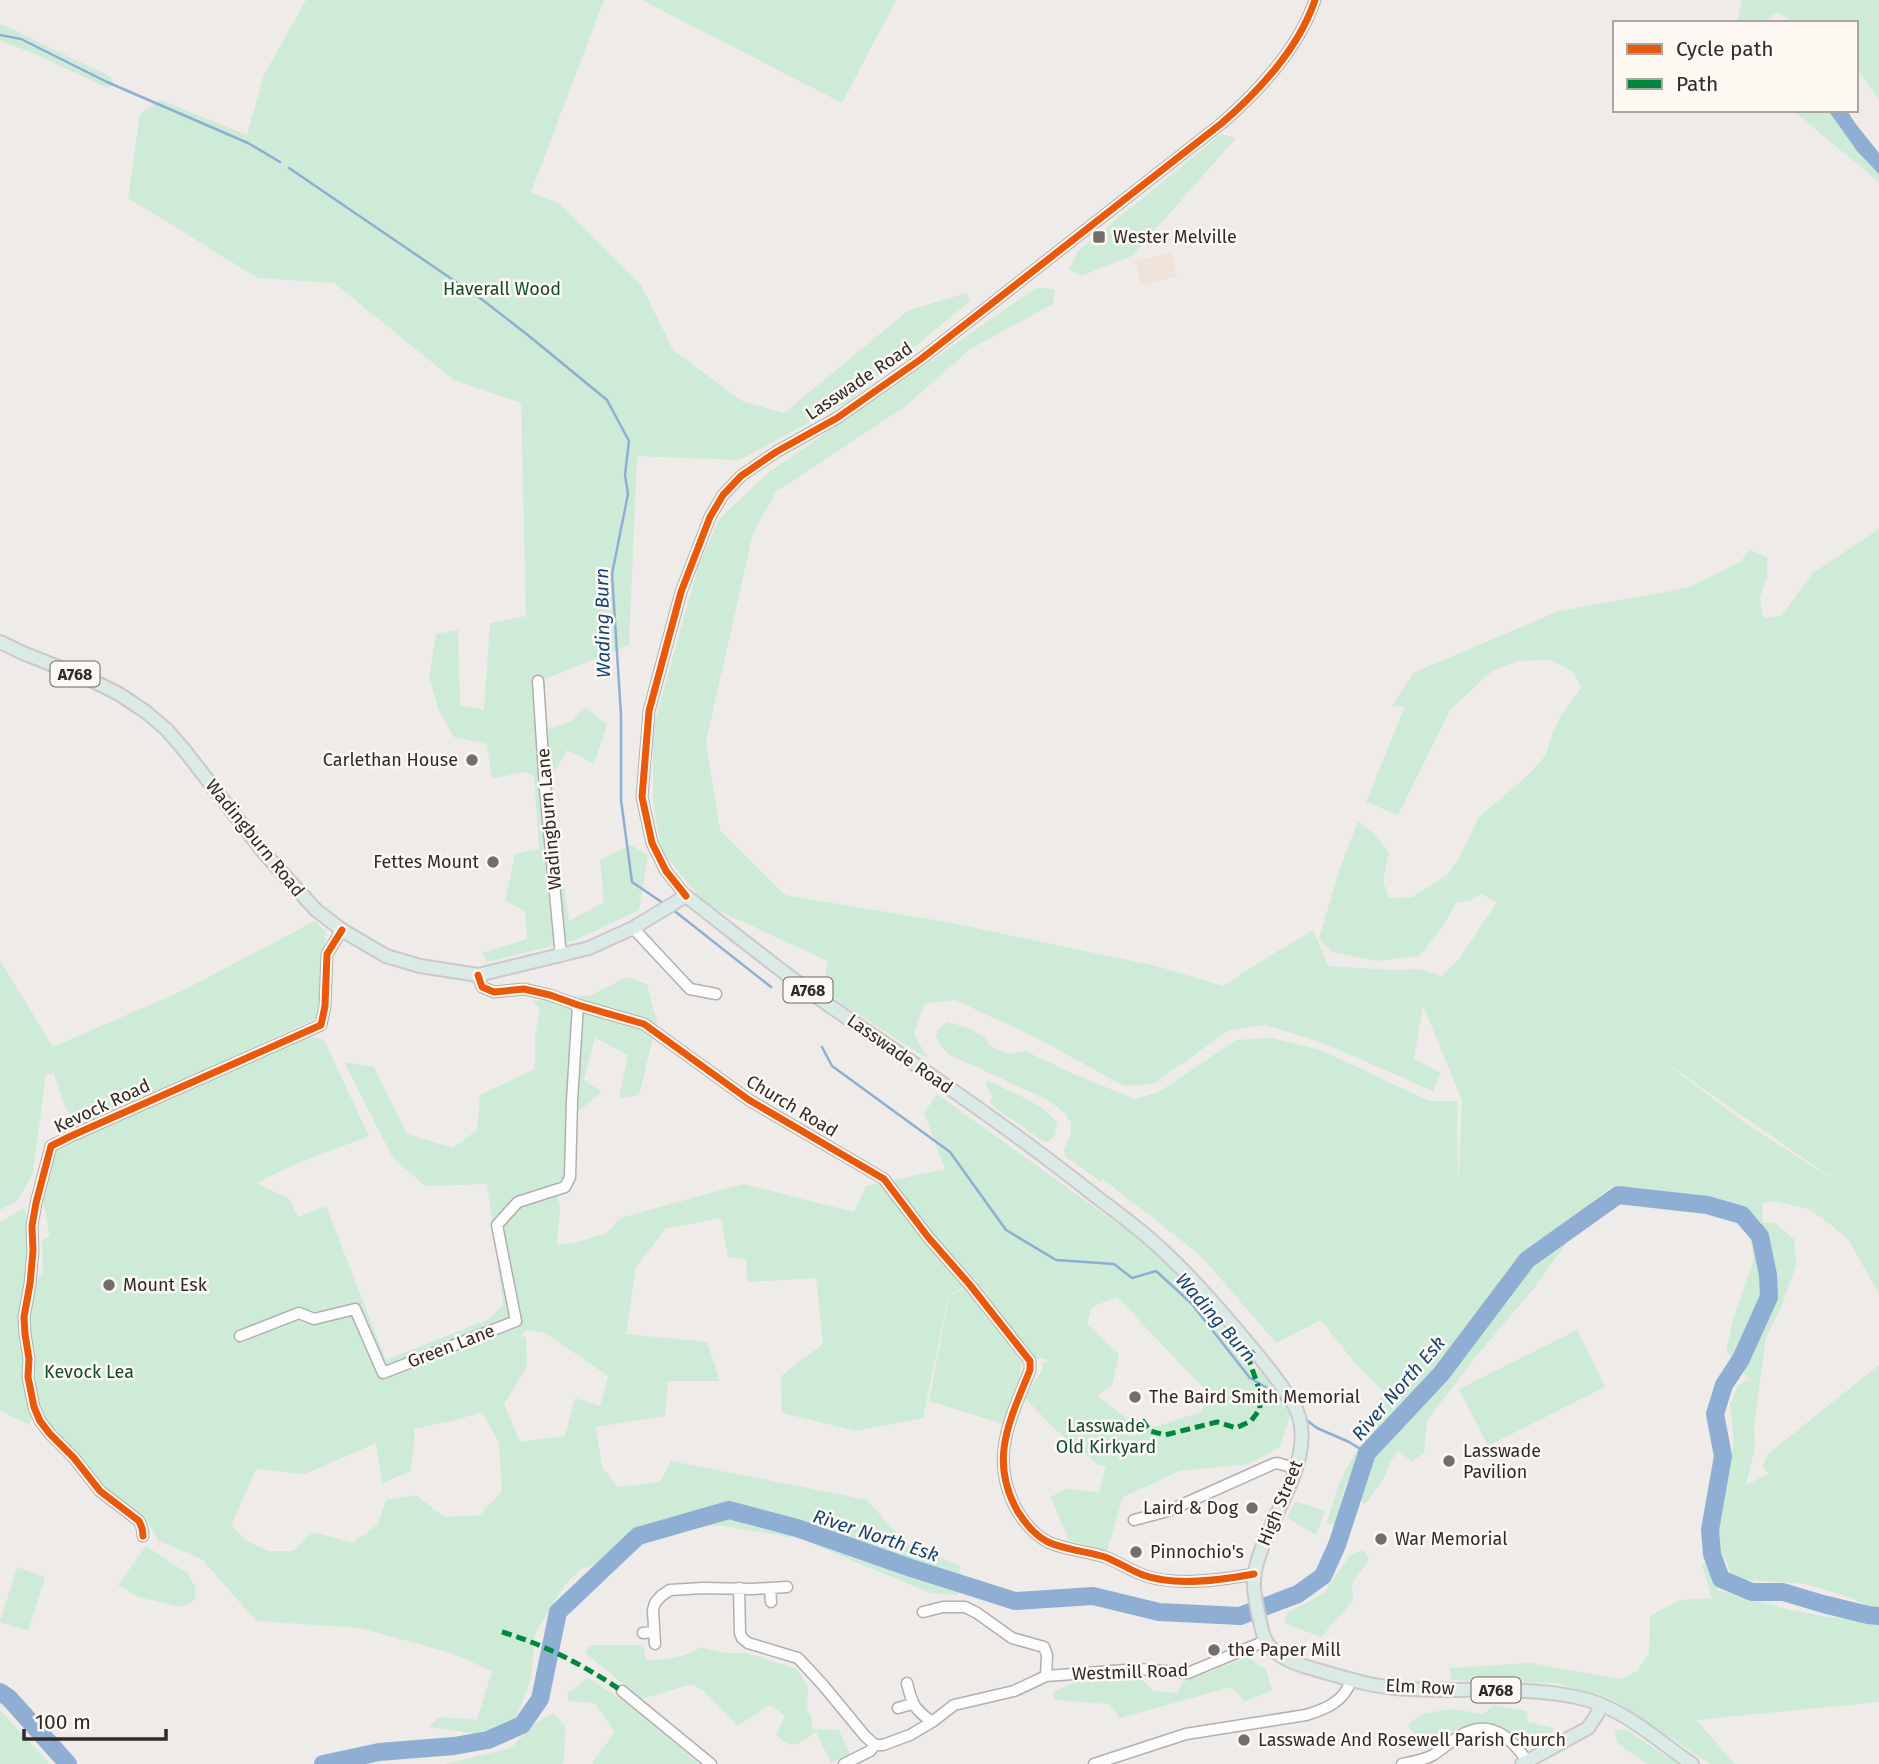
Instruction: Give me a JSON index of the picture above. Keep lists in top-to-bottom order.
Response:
{
  "streets": {
    "main road": [
      "Lasswade Road",
      "A768",
      "Wadingburn Road",
      "High Street",
      "Elm Row"
    ],
    "street": [
      "Wadingburn Lane",
      "Kevock Road",
      "Church Road",
      "Green Lane",
      "Westmill Road"
    ]
  },
  "crossings": [
    ["Lasswade Road", "Wadingburn Road"],
    ["Lasswade Road", "High Street"],
    ["A768", "Elm Row"],
    ["Wadingburn Lane", "Wadingburn Road"],
    ["Wadingburn Road", "Kevock Road"],
    ["Wadingburn Road", "Church Road"],
    ["Church Road", "Green Lane"],
    ["Church Road", "High Street"],
    ["High Street", "Westmill Road"],
    ["High Street", "Elm Row"],
    ["Westmill Road", "Elm Row"]
  ],
  "water": ["Wading Burn", "River North Esk"],
  "parks": ["Haverall Wood", "Kevock Lea", "Lasswade Old Kirkyard"],
  "places": {
    "transit": ["Wester Melville"],
    "other": [
      "Carlethan House",
      "Fettes Mount",
      "Mount Esk",
      "The Baird Smith Memorial",
      "Lasswade Pavilion",
      "Laird & Dog",
      "War Memorial",
      "Pinnochio's",
      "the Paper Mill",
      "Lasswade And Rosewell Parish Church"
    ]
  },
  "legend": ["Cycle path", "Path"],
  "scale_bar": "100 m"
}
